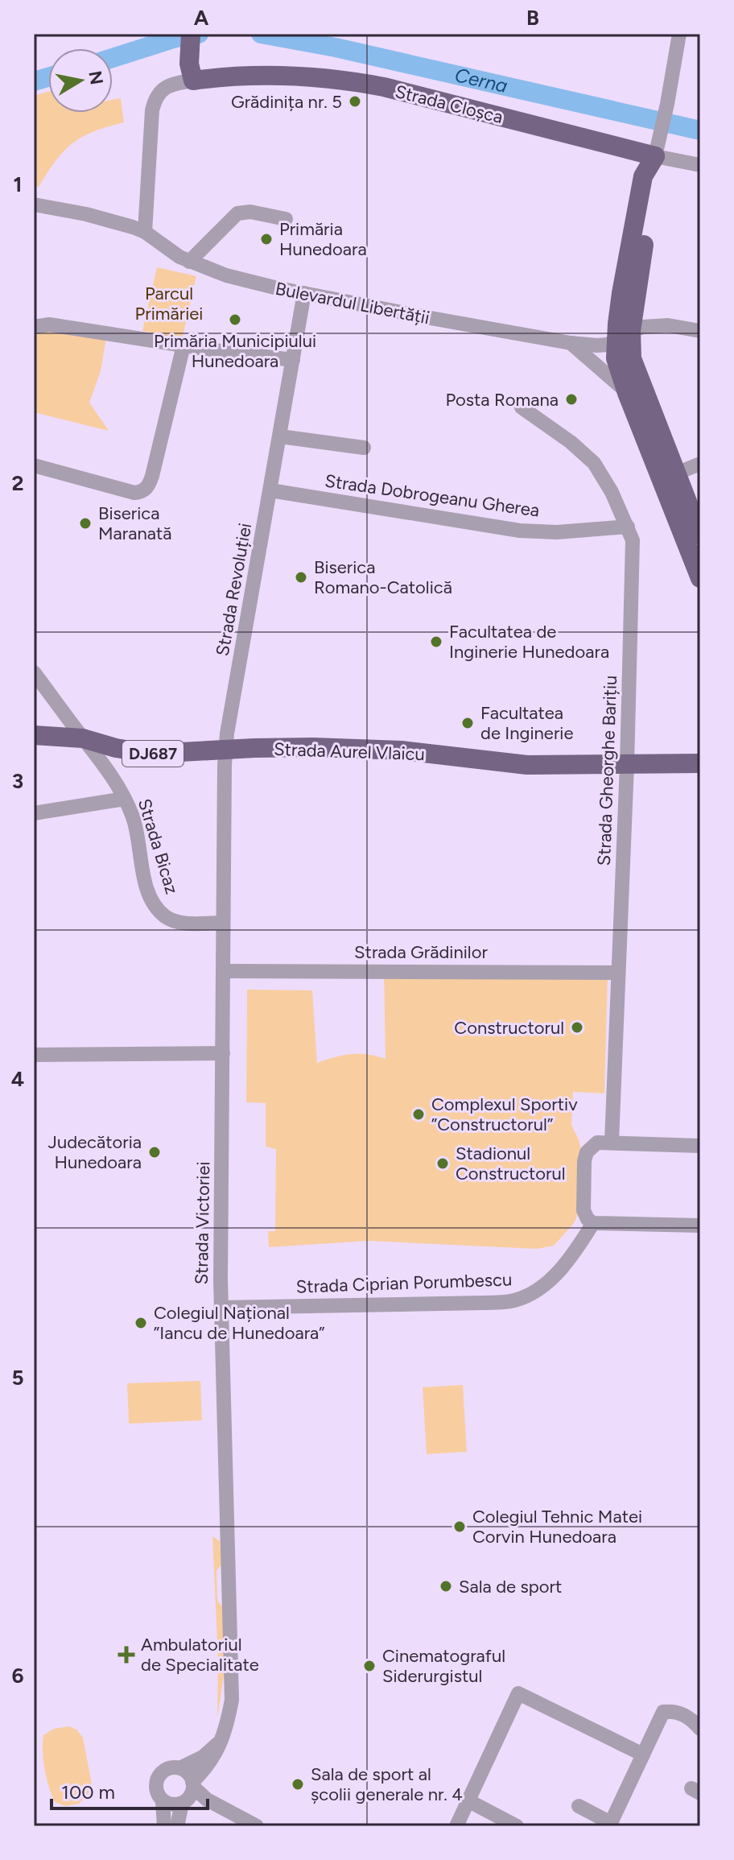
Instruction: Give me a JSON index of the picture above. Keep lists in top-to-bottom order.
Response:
{
  "streets": {
    "main road": [
      "Strada Cloșca",
      "Bulevardul Libertății",
      "Strada Aurel Vlaicu",
      "DJ687"
    ],
    "street": [
      "Strada Dobrogeanu Gherea",
      "Strada Revoluției",
      "Strada Gheorghe Barițiu",
      "Strada Bicaz",
      "Strada Grădinilor",
      "Strada Victoriei",
      "Strada Ciprian Porumbescu"
    ]
  },
  "crossings": [
    ["Bulevardul Libertății", "Strada Revoluției"],
    ["Strada Dobrogeanu Gherea", "Strada Revoluției"],
    ["Strada Dobrogeanu Gherea", "Strada Gheorghe Barițiu"],
    ["Strada Revoluției", "Strada Aurel Vlaicu"],
    ["Strada Revoluției", "Strada Victoriei"],
    ["Strada Aurel Vlaicu", "DJ687"],
    ["Strada Aurel Vlaicu", "Strada Gheorghe Barițiu"],
    ["Strada Aurel Vlaicu", "Strada Bicaz"],
    ["Strada Aurel Vlaicu", "Strada Victoriei"],
    ["DJ687", "Strada Bicaz"],
    ["Strada Gheorghe Barițiu", "Strada Grădinilor"],
    ["Strada Bicaz", "Strada Victoriei"],
    ["Strada Grădinilor", "Strada Victoriei"],
    ["Strada Victoriei", "Strada Ciprian Porumbescu"]
  ],
  "water": ["Cerna"],
  "parks": ["Parcul Primăriei"],
  "places": {
    "other": [
      "Grădinița nr. 5",
      "Primăria Hunedoara",
      "Primăria Municipiului Hunedoara",
      "Posta Romana",
      "Biserica Maranată",
      "Biserica Romano-Catolică",
      "Facultatea de Inginerie Hunedoara",
      "Facultatea de Inginerie",
      "Constructorul",
      "Complexul Sportiv ”Constructorul”",
      "Judecătoria Hunedoara",
      "Stadionul Constructorul",
      "Colegiul Național ”Iancu de Hunedoara”",
      "Colegiul Tehnic Matei Corvin Hunedoara",
      "Sala de sport",
      "Cinematograful Siderurgistul",
      "Sala de sport al școlii generale nr. 4"
    ],
    "health": ["Ambulatoriul de Specialitate"]
  },
  "scale_bar": "100 m",
  "north": "right",
  "grid": {
    "columns": ["A", "B"],
    "rows": [
      "1",
      "2",
      "3",
      "4",
      "5",
      "6"
    ]
  }
}
